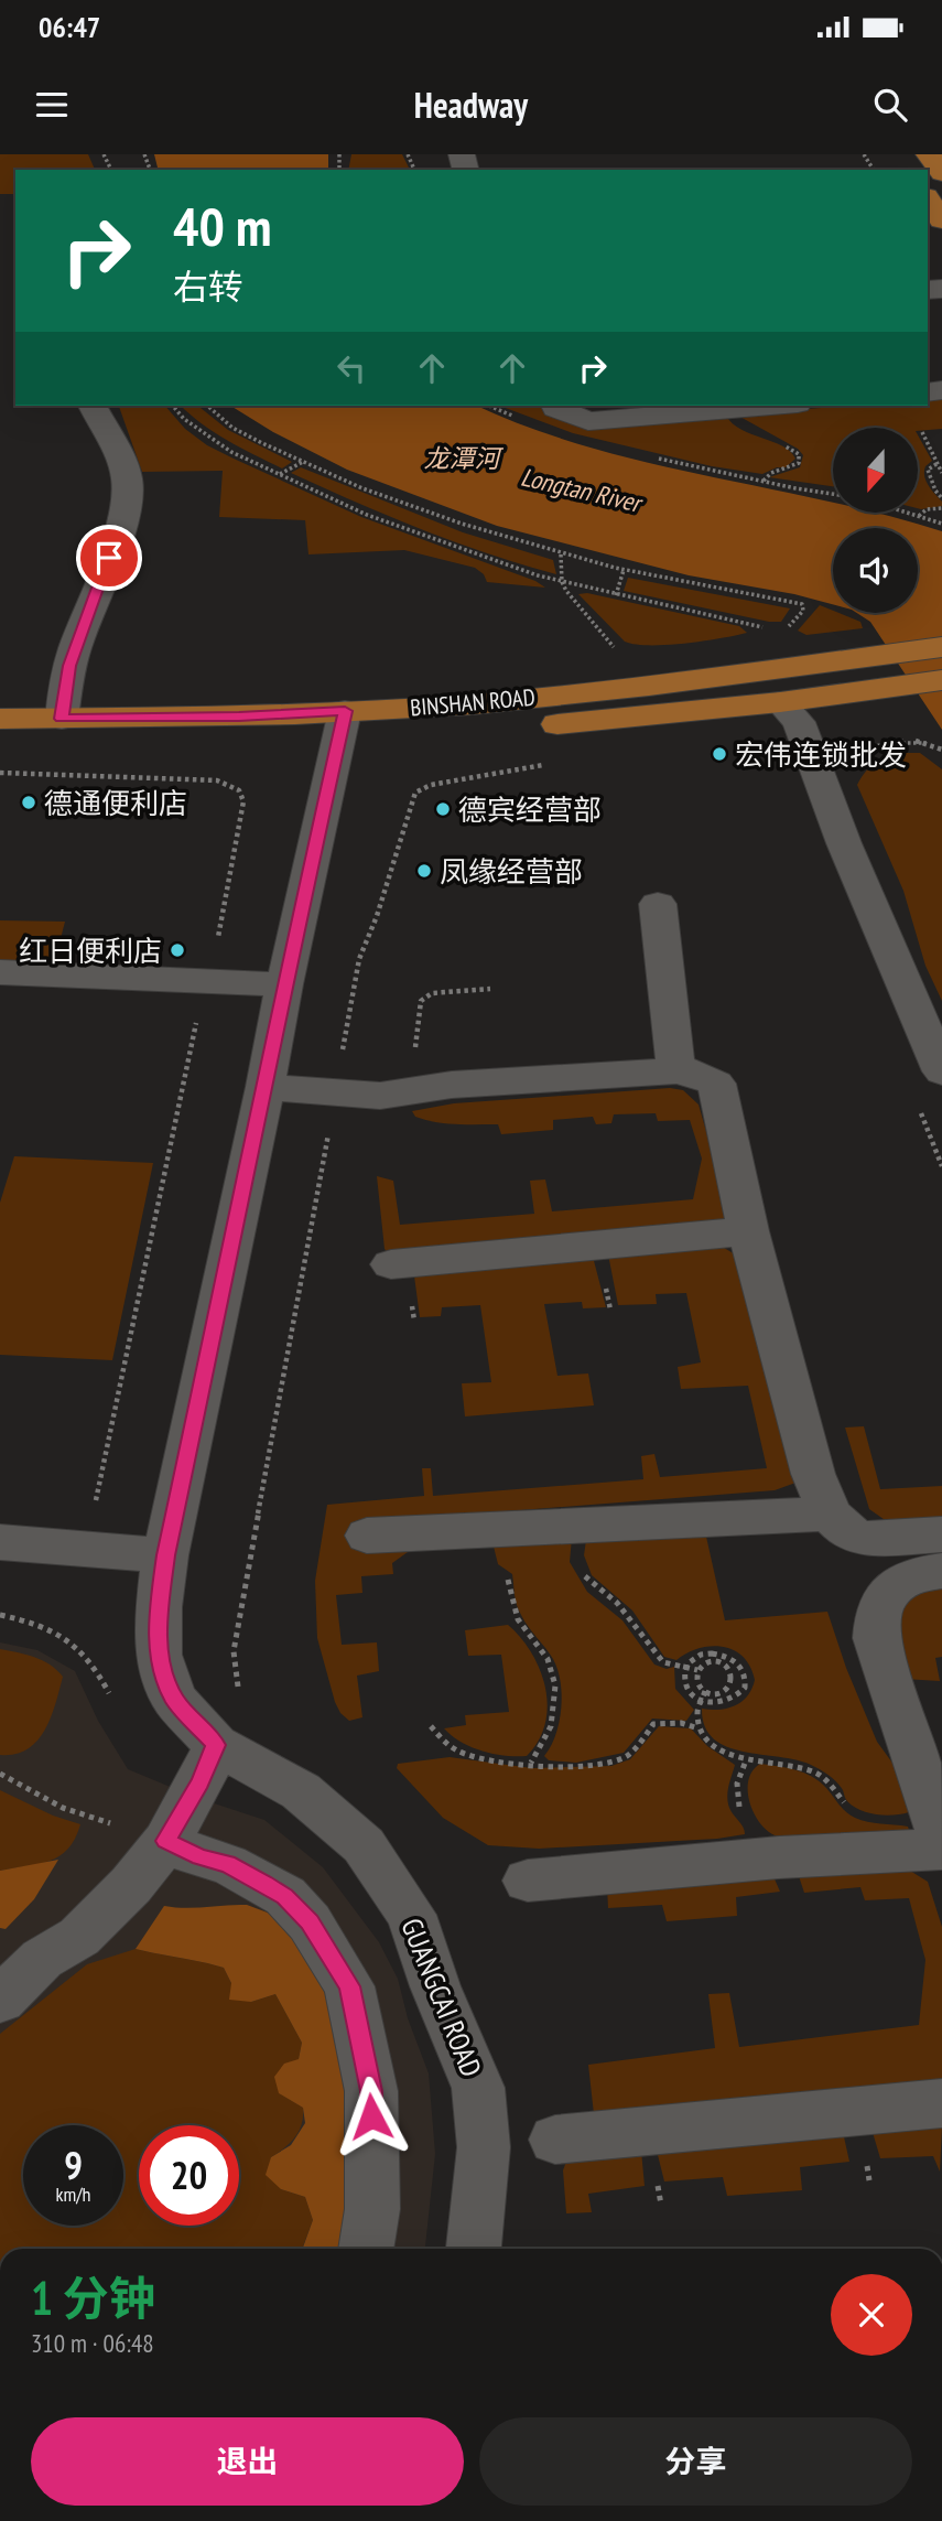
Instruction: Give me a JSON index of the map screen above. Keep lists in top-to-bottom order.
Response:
{
  "streets": {
    "main road": ["BINSHAN ROAD"],
    "street": ["GUANGCAI ROAD"]
  },
  "crossings": [
    ["BINSHAN ROAD", "GUANGCAI ROAD"]
  ],
  "water": ["龙潭河", "Longtan River"],
  "places": [
    "宏伟连锁批发",
    "德通便利店",
    "德宾经营部",
    "凤缘经营部",
    "红日便利店"
  ],
  "north": "bottom",
  "page": {
    "status": "06:47",
    "header": "Headway",
    "turn": ["40 m", "右转"],
    "speed": "9 km/h",
    "limit": "20",
    "heading": ["1 分钟", "310 m · 06:48"],
    "buttons": ["退出", "分享"]
  }
}
